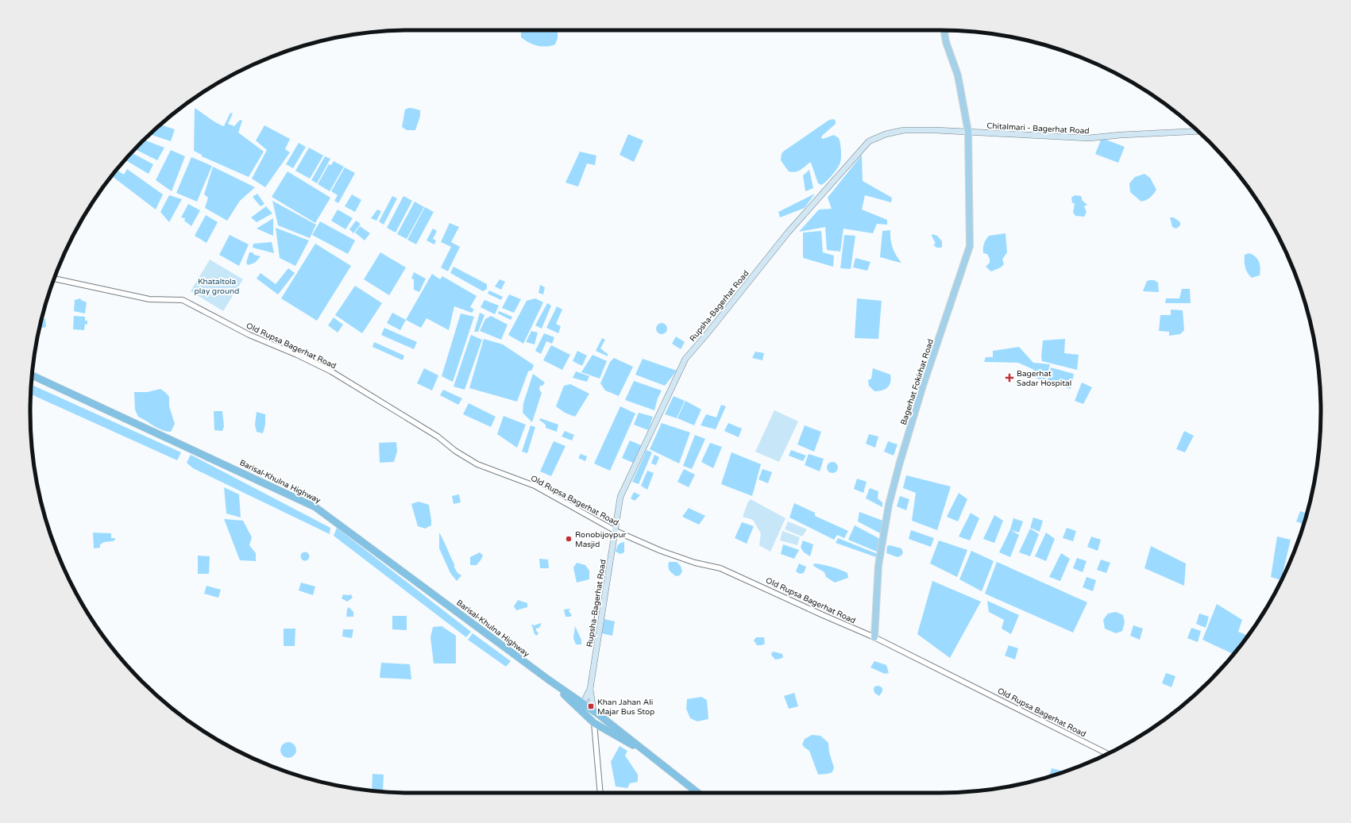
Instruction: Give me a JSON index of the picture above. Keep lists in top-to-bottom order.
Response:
{
  "streets": {
    "highway": ["Barisal-Khulna Highway"],
    "main road": ["Chitalmari - Bagerhat Road", "Rupsha-Bagerhat Road", "Bagerhat Fokirhat Road"],
    "street": ["Old Rupsa Bagerhat Road"]
  },
  "crossings": [
    ["Chitalmari - Bagerhat Road", "Rupsha-Bagerhat Road"],
    ["Chitalmari - Bagerhat Road", "Bagerhat Fokirhat Road"],
    ["Rupsha-Bagerhat Road", "Old Rupsa Bagerhat Road"],
    ["Rupsha-Bagerhat Road", "Bagerhat Fokirhat Road"],
    ["Rupsha-Bagerhat Road", "Barisal-Khulna Highway"],
    ["Old Rupsa Bagerhat Road", "Bagerhat Fokirhat Road"]
  ],
  "parks": ["Khataltola play ground"],
  "places": {
    "health": ["Bagerhat Sadar Hospital"],
    "other": ["Ronobijoypur Masjid"],
    "transit": ["Khan Jahan Ali Majar Bus Stop"]
  }
}
